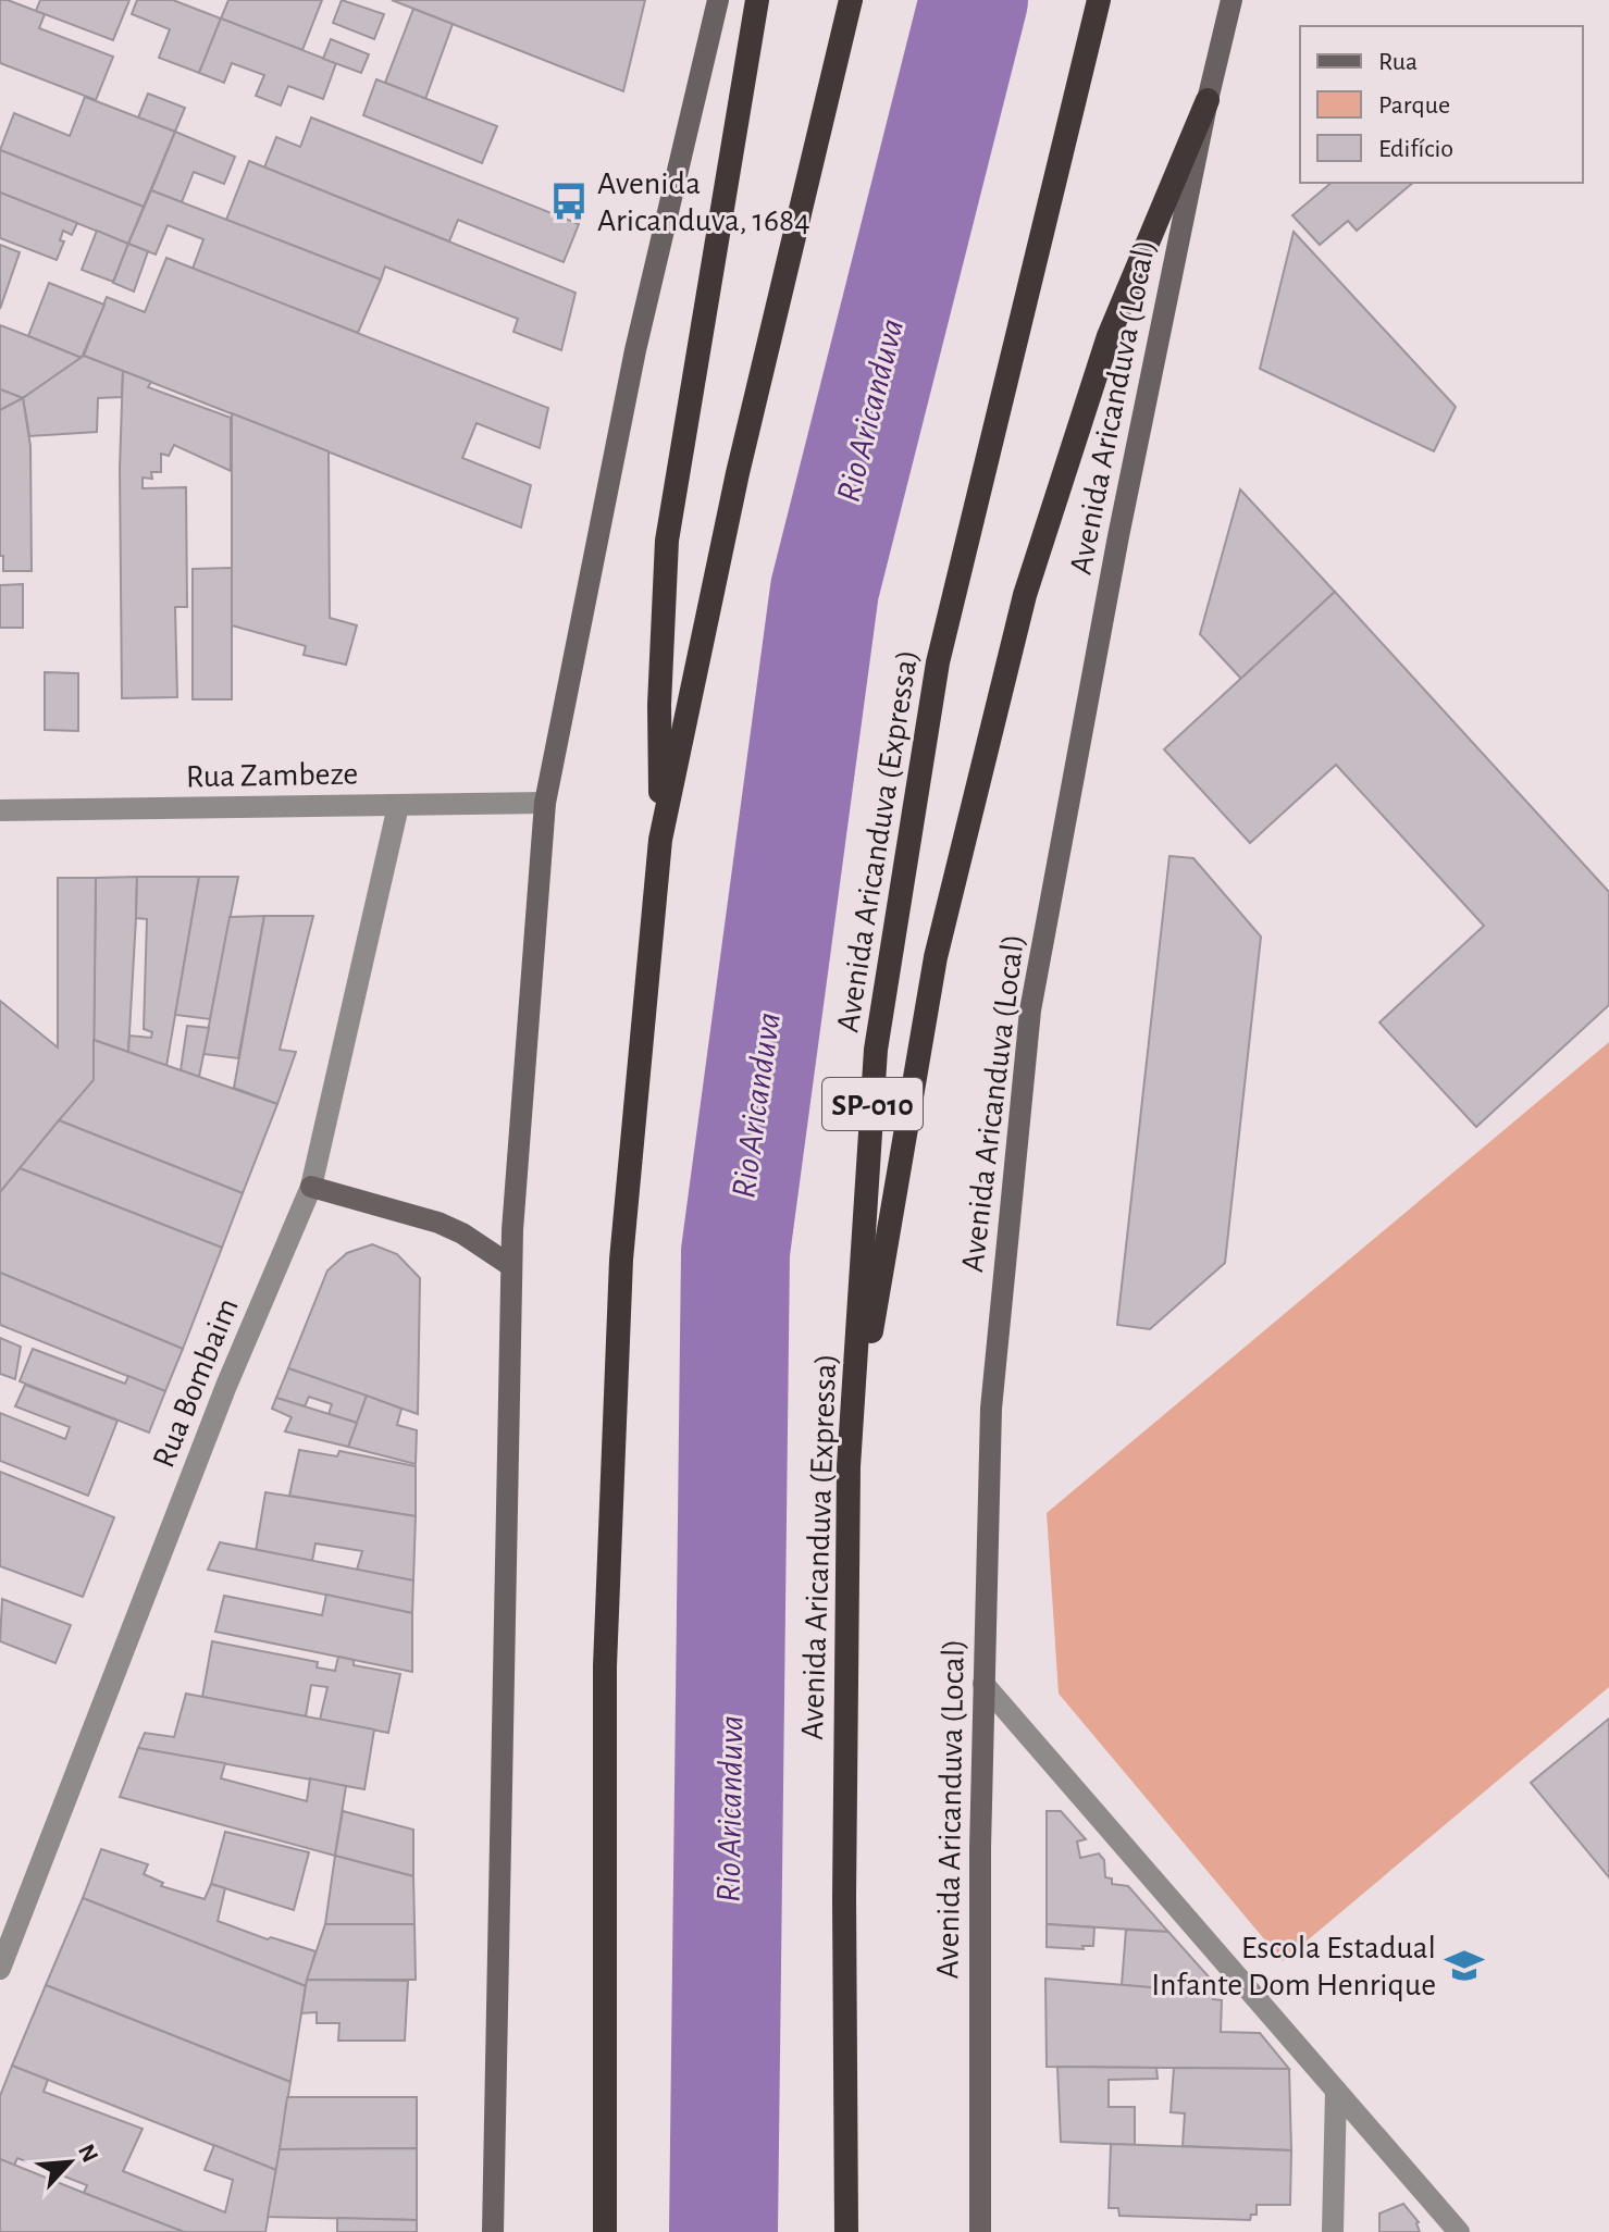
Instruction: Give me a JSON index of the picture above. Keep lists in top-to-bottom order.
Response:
{
  "streets": {
    "highway": ["Avenida Aricanduva (Expressa)", "SP-010"],
    "main road": ["Avenida Aricanduva (Local)"],
    "street": ["Rua Zambeze", "Rua Bombaim"]
  },
  "crossings": [
    ["Rua Zambeze", "Rua Bombaim"]
  ],
  "water": ["Rio Aricanduva"],
  "places": {
    "bus stop": ["Avenida Aricanduva, 1684"],
    "school or university": ["Escola Estadual Infante Dom Henrique"]
  },
  "legend": ["Rua", "Parque", "Edifício"],
  "north": "top right"
}
